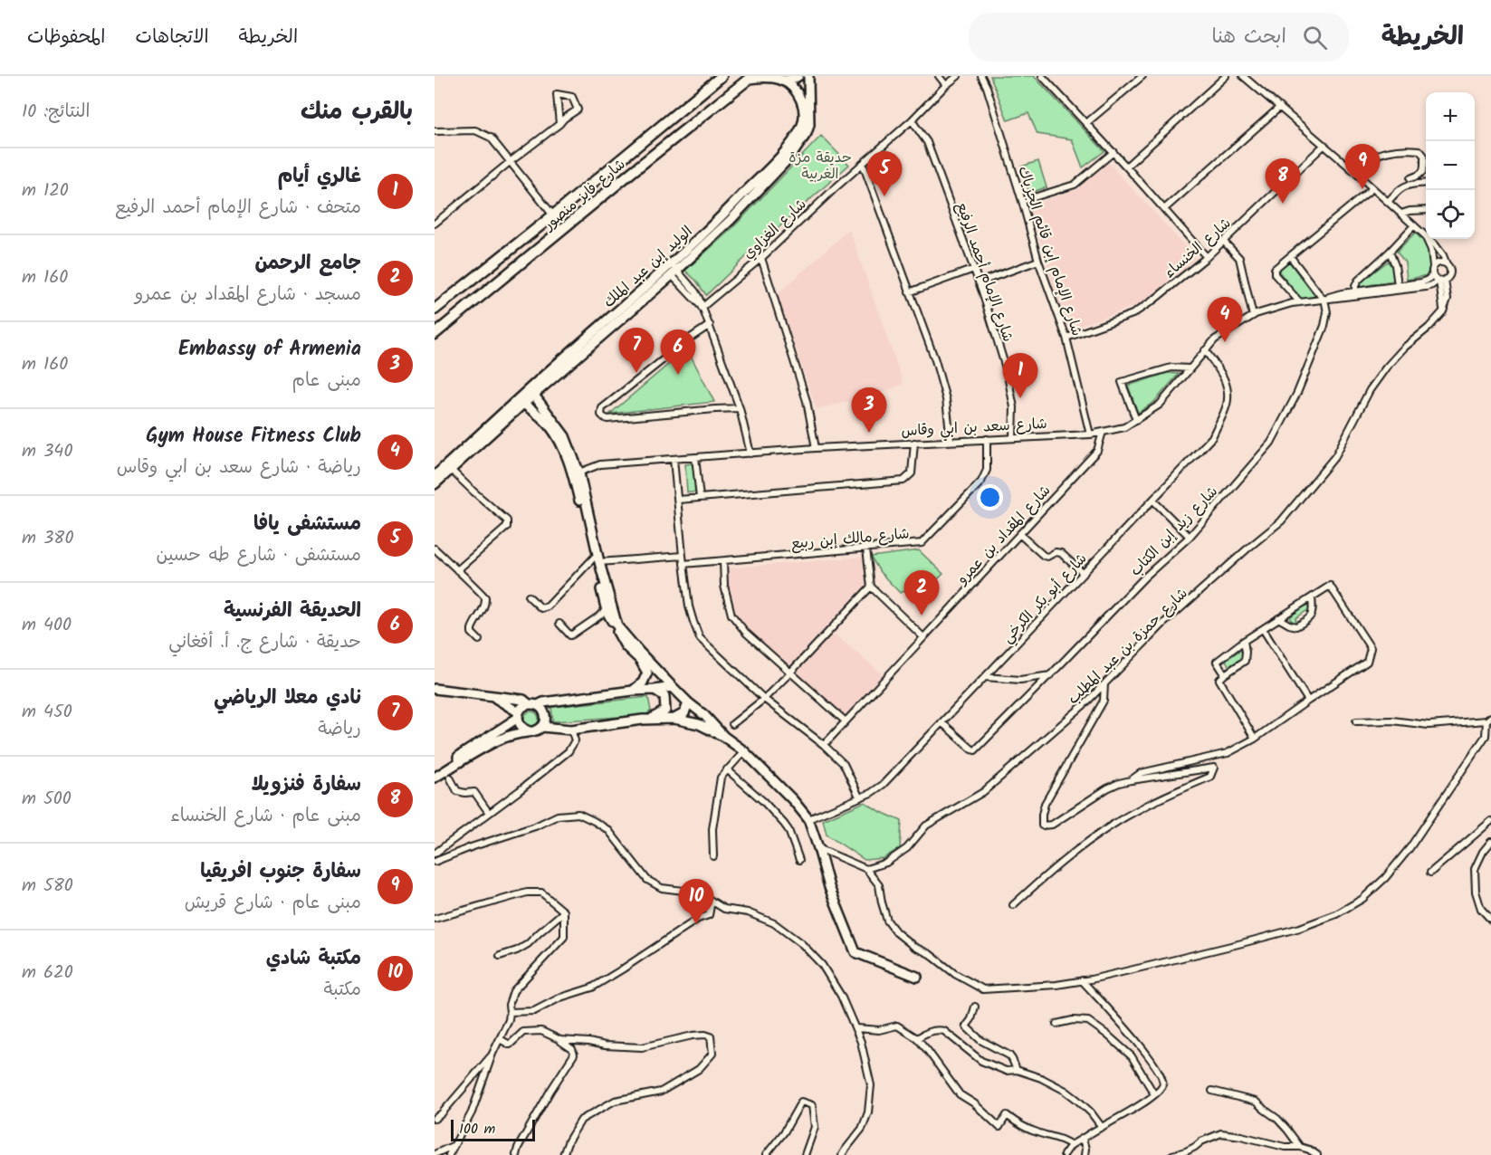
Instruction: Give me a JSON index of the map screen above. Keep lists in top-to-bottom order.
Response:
{
  "streets": {
    "highway": ["شارع فايز منصور"],
    "street": [
      "شارع الغزاوي",
      "شارع الخنساء",
      "شارع الإمام إبن قائم الجزياك",
      "الوليد إبن عبد الملك",
      "شارع الإمام أحمد الرفيع",
      "شارع سعد بن ابي وقاس",
      "شارع زيد إبن الكتاب",
      "شارع المقداد بن عمرو",
      "شارع مالك إبن ربيع",
      "شارع أبو بكر الكرخي",
      "شارع حمزة بن عبد المطلب"
    ]
  },
  "crossings": [
    ["شارع الغزاوي", "شارع الإمام أحمد الرفيع"],
    ["شارع الخنساء", "شارع الإمام إبن قائم الجزياك"],
    ["شارع الإمام إبن قائم الجزياك", "شارع سعد بن ابي وقاس"],
    ["شارع الإمام أحمد الرفيع", "شارع سعد بن ابي وقاس"],
    ["شارع سعد بن ابي وقاس", "شارع زيد إبن الكتاب"],
    ["شارع سعد بن ابي وقاس", "شارع المقداد بن عمرو"],
    ["شارع سعد بن ابي وقاس", "شارع مالك إبن ربيع"],
    ["شارع سعد بن ابي وقاس", "شارع أبو بكر الكرخي"],
    ["شارع سعد بن ابي وقاس", "شارع حمزة بن عبد المطلب"],
    ["شارع زيد إبن الكتاب", "شارع أبو بكر الكرخي"]
  ],
  "parks": ["حديقة مزة الغربية"],
  "scale_bar": "100 m",
  "page": {
    "header": "الخريطة",
    "search": "ابحث هنا",
    "nav": ["الخريطة", "الاتجاهات", "المحفوظات"],
    "heading": ["بالقرب منك", "النتائج: 10"],
    "map_buttons": ["+", "−"],
    "pins": [
      "9",
      "5",
      "8",
      "4",
      "7",
      "6",
      "1",
      "3",
      "2",
      "10"
    ],
    "list": [
      {
        "mark": "1",
        "name": "غالري أيام",
        "note": "متحف · شارع الإمام أحمد الرفيع",
        "value": "120 m"
      },
      {
        "mark": "2",
        "name": "جامع الرحمن",
        "note": "مسجد · شارع المقداد بن عمرو",
        "value": "160 m"
      },
      {
        "mark": "3",
        "name": "Embassy of Armenia",
        "note": "مبنى عام",
        "value": "160 m"
      },
      {
        "mark": "4",
        "name": "Gym House Fitness Club",
        "note": "رياضة · شارع سعد بن ابي وقاس",
        "value": "340 m"
      },
      {
        "mark": "5",
        "name": "مستشفى يافا",
        "note": "مستشفى · شارع طه حسين",
        "value": "380 m"
      },
      {
        "mark": "6",
        "name": "الحديقة الفرنسية",
        "note": "حديقة · شارع ج. أ. أفغاني",
        "value": "400 m"
      },
      {
        "mark": "7",
        "name": "نادي معلا الرياضي",
        "note": "رياضة",
        "value": "450 m"
      },
      {
        "mark": "8",
        "name": "سفارة فنزويلا",
        "note": "مبنى عام · شارع الخنساء",
        "value": "500 m"
      },
      {
        "mark": "9",
        "name": "سفارة جنوب افريقيا",
        "note": "مبنى عام · شارع قريش",
        "value": "580 m"
      },
      {
        "mark": "10",
        "name": "مكتبة شادي",
        "note": "مكتبة",
        "value": "620 m"
      }
    ],
    "scale": "100 m"
  }
}
